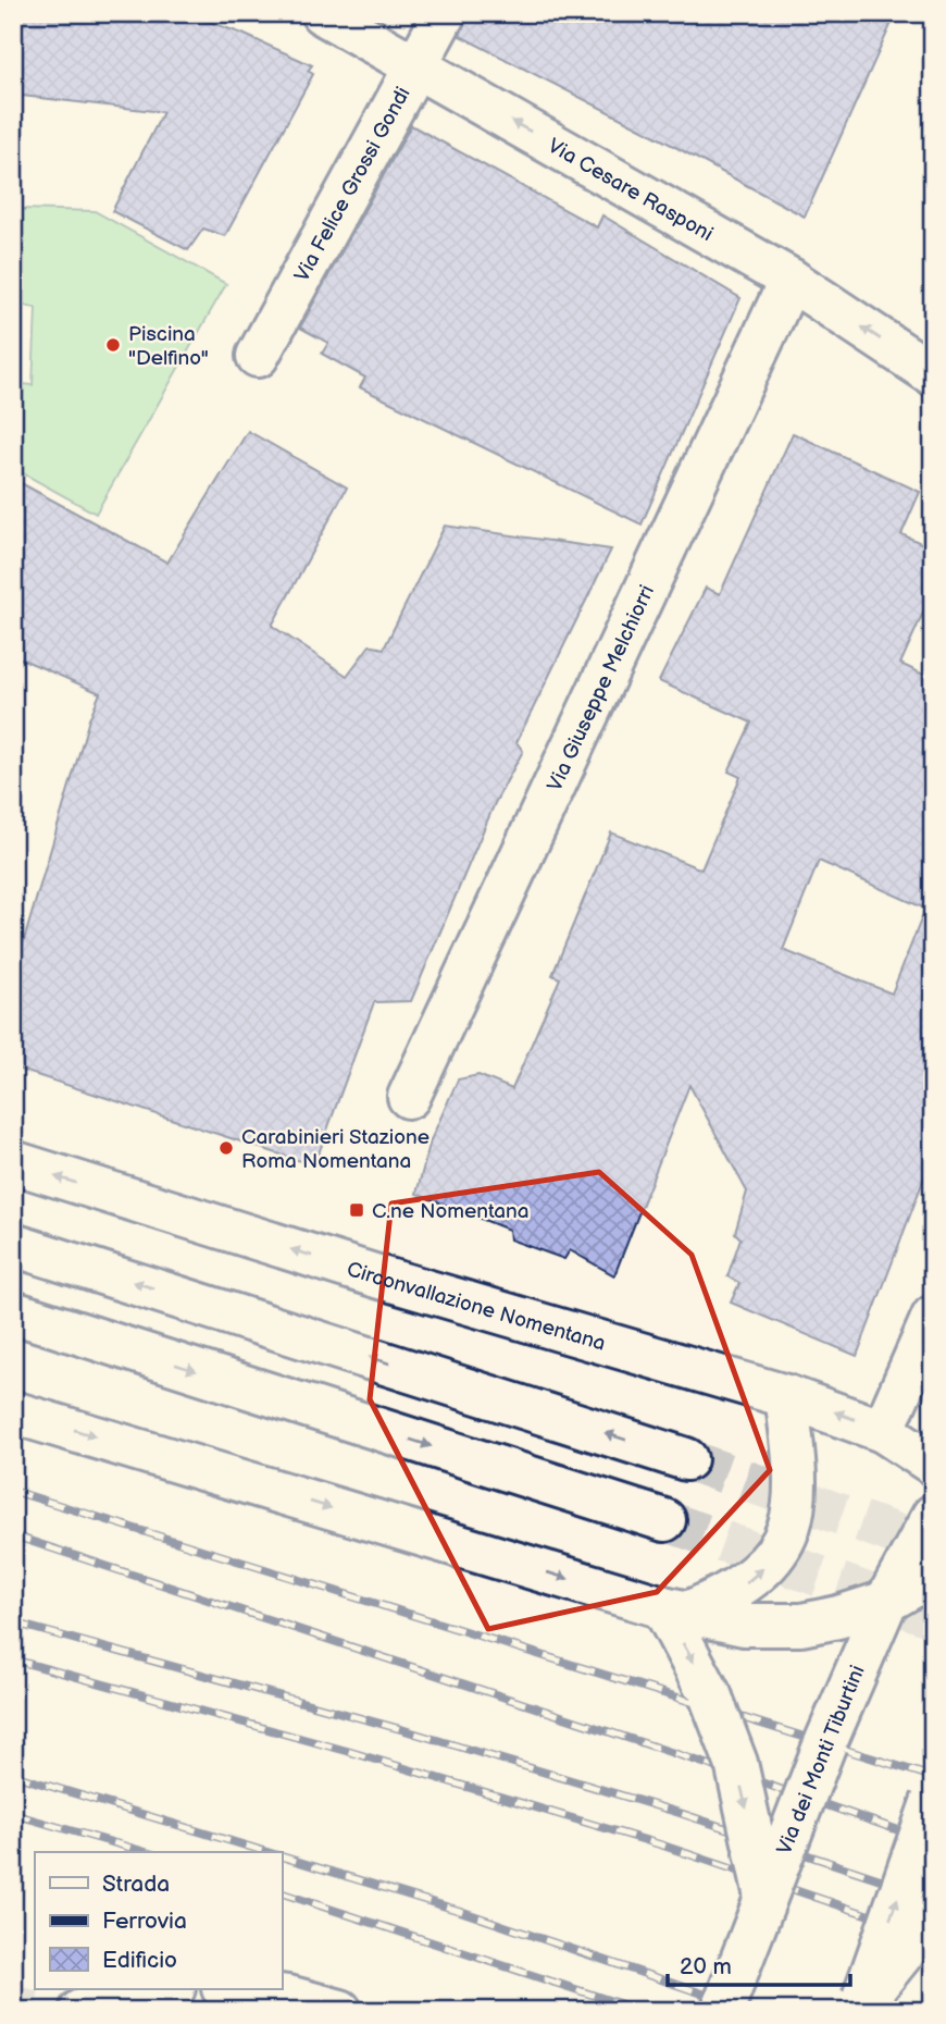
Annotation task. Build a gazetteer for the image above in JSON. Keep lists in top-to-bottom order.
{
  "streets": {
    "main road": [
      "Via Felice Grossi Gondi",
      "Via Cesare Rasponi",
      "Via Giuseppe Melchiorri",
      "Circonvallazione Nomentana",
      "Via dei Monti Tiburtini"
    ]
  },
  "crossings": [
    ["Via Felice Grossi Gondi", "Via Cesare Rasponi"],
    ["Via Cesare Rasponi", "Via Giuseppe Melchiorri"]
  ],
  "one_way": ["Via Cesare Rasponi"],
  "places": {
    "other": ["Piscina \"Delfino\"", "Carabinieri Stazione Roma Nomentana"],
    "transit": ["C.ne Nomentana"]
  },
  "legend": ["Strada", "Ferrovia", "Edificio"],
  "scale_bar": "20 m"
}
